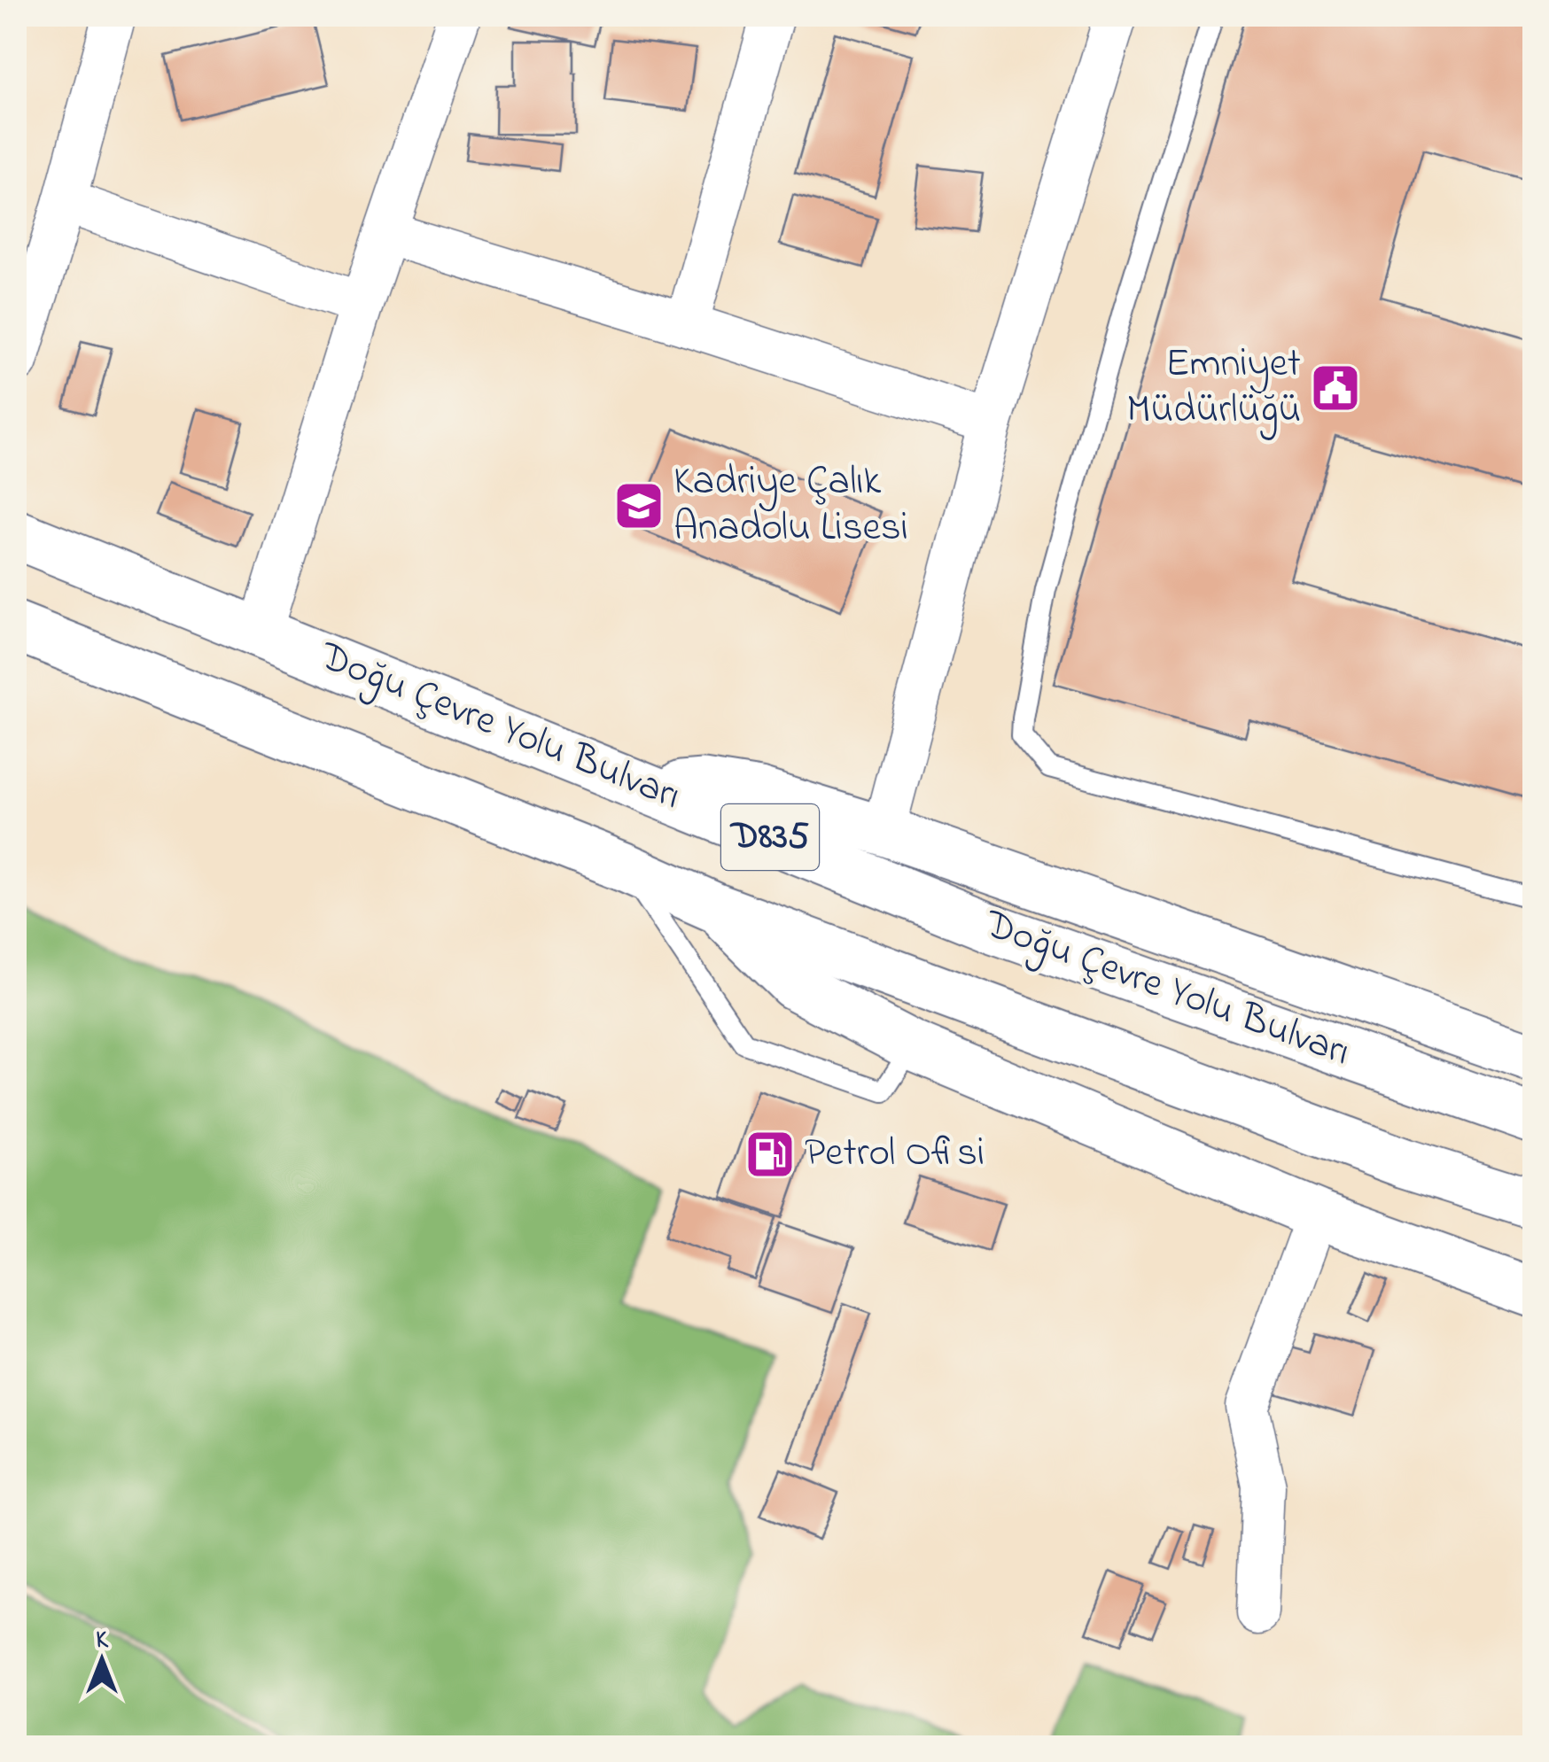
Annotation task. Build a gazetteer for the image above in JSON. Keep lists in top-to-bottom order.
{
  "streets": {
    "highway": ["Doğu Çevre Yolu Bulvarı", "D835"]
  },
  "places": {
    "public building": ["Emniyet Müdürlüğü"],
    "school or university": ["Kadriye Çalık Anadolu Lisesi"],
    "fuel station": ["Petrol Ofisi"]
  },
  "north": "top"
}
